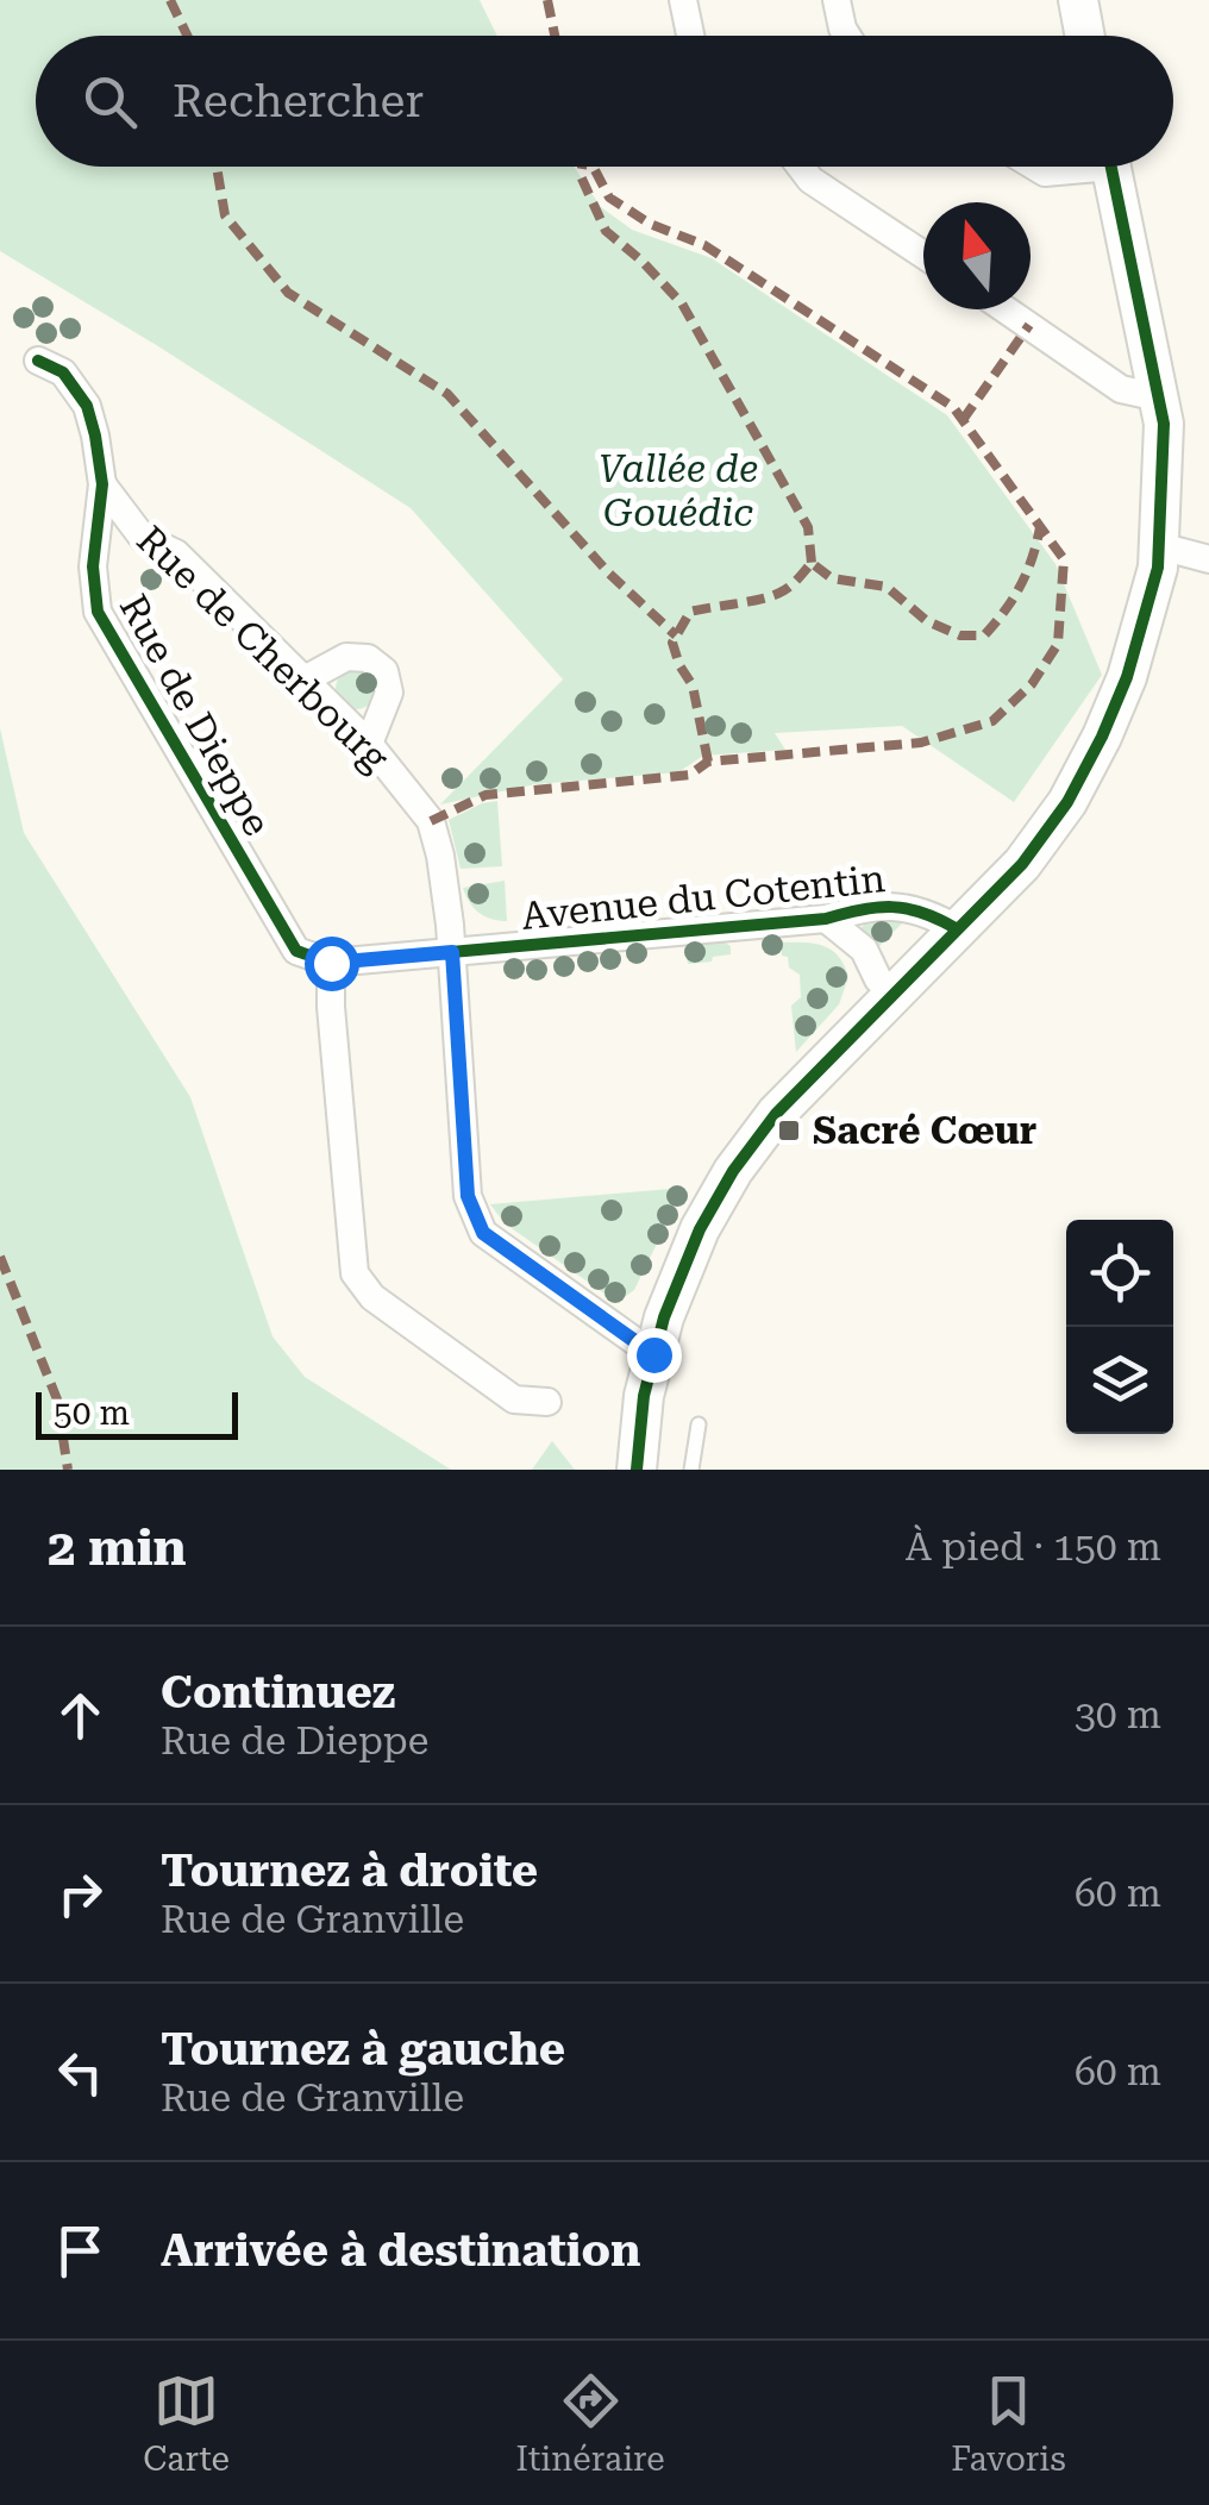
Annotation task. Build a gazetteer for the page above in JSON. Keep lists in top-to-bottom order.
{
  "streets": {
    "street": ["Rue de Cherbourg", "Rue de Dieppe", "Avenue du Cotentin"]
  },
  "crossings": [
    ["Rue de Cherbourg", "Rue de Dieppe"],
    ["Rue de Cherbourg", "Avenue du Cotentin"]
  ],
  "parks": ["Vallée de Gouédic"],
  "places": {
    "transit": ["Sacré Cœur"]
  },
  "scale_bar": "50 m",
  "north": "top",
  "page": {
    "search": "Rechercher",
    "scale": "50 m",
    "heading": ["2 min", "À pied · 150 m"],
    "list": [
      ["Continuez", "Rue de Dieppe", "30 m"],
      ["Tournez à droite", "Rue de Granville", "60 m"],
      ["Tournez à gauche", "Rue de Granville", "60 m"],
      "Arrivée à destination"
    ],
    "nav": ["Carte", "Itinéraire", "Favoris"]
  }
}
